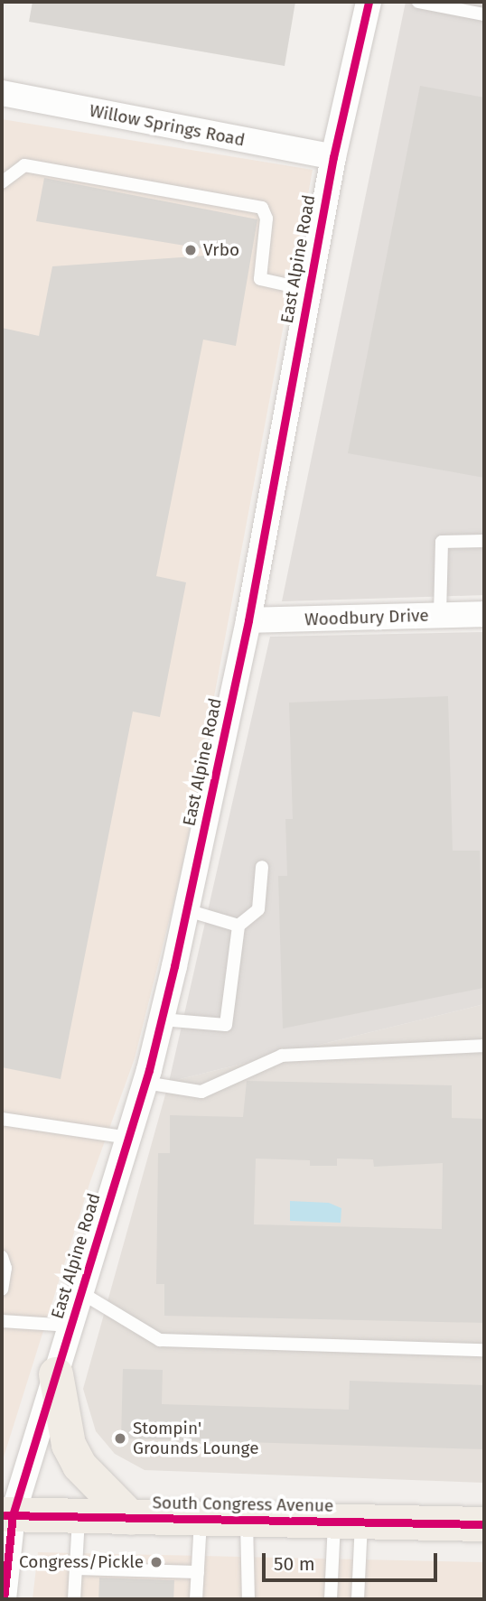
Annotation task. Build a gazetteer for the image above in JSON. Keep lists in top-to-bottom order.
{
  "streets": {
    "main road": ["South Congress Avenue"],
    "street": ["Willow Springs Road", "East Alpine Road", "Woodbury Drive"]
  },
  "crossings": [
    ["Willow Springs Road", "East Alpine Road"],
    ["East Alpine Road", "Woodbury Drive"],
    ["East Alpine Road", "South Congress Avenue"]
  ],
  "places": ["Vrbo", "Stompin' Grounds Lounge", "Congress/Pickle"],
  "scale_bar": "50 m"
}
